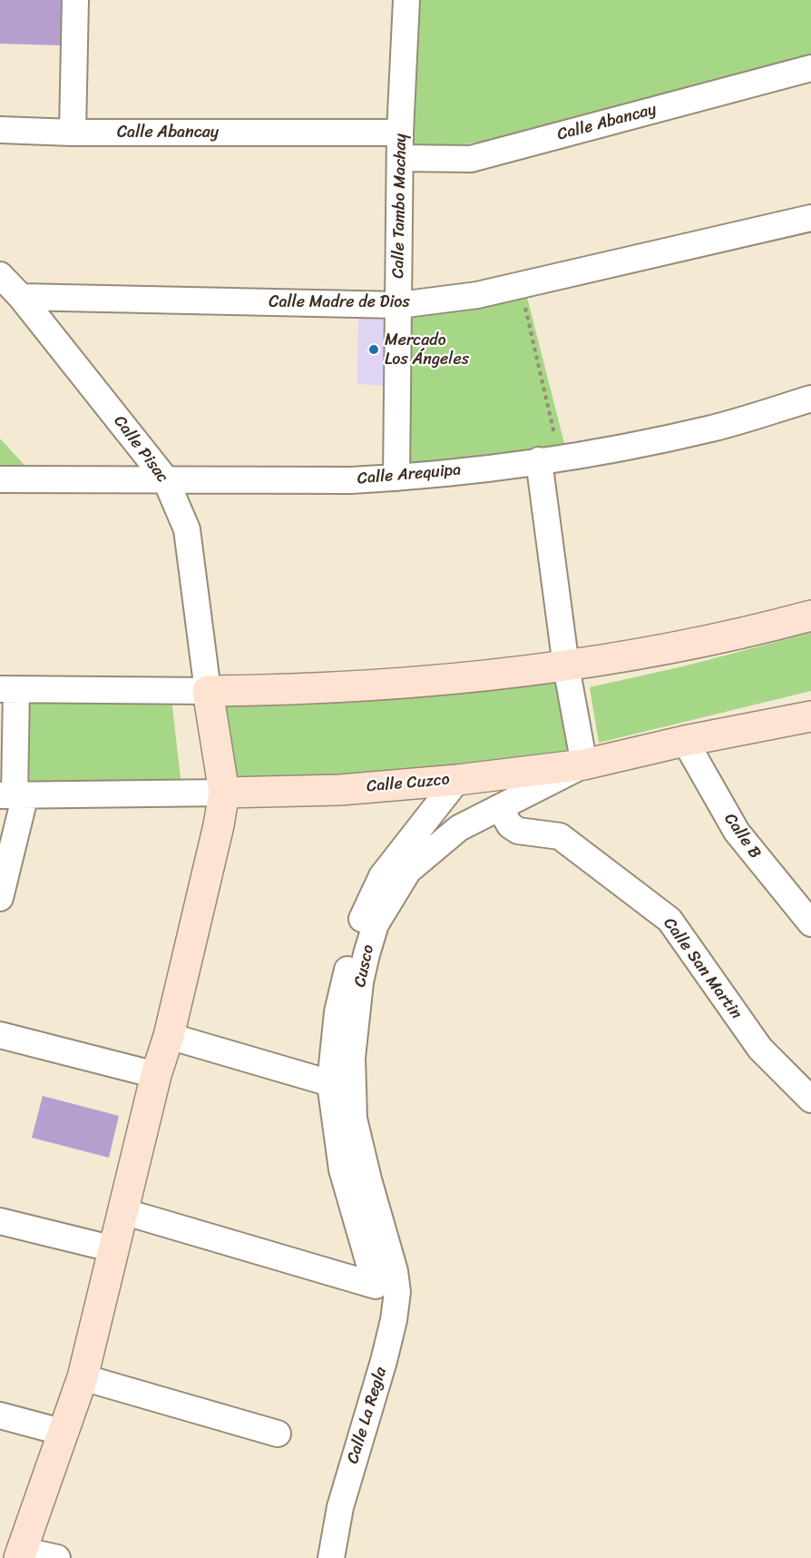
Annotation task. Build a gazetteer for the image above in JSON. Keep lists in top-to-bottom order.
{
  "streets": {
    "street": [
      "Calle Abancay",
      "Calle Tambo Machay",
      "Calle Madre de Dios",
      "Calle Pisac",
      "Calle Arequipa",
      "Calle Cuzco",
      "Calle B",
      "Cusco",
      "Calle San Martin",
      "Calle La Regla"
    ]
  },
  "crossings": [
    ["Calle Abancay", "Calle Tambo Machay"],
    ["Calle Tambo Machay", "Calle Madre de Dios"],
    ["Calle Tambo Machay", "Calle Arequipa"],
    ["Calle Madre de Dios", "Calle Pisac"],
    ["Calle Pisac", "Calle Arequipa"],
    ["Calle Cuzco", "Calle B"],
    ["Calle Cuzco", "Cusco"],
    ["Cusco", "Calle San Martin"],
    ["Cusco", "Calle La Regla"]
  ],
  "places": ["Mercado Los Ángeles"]
}
